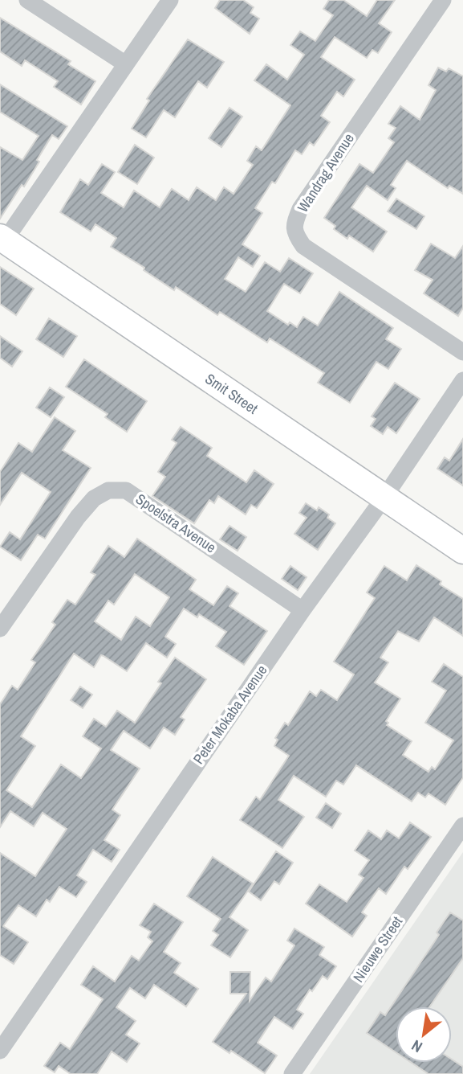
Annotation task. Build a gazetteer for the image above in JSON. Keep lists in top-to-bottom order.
{
  "streets": {
    "street": [
      "Wandrag Avenue",
      "Smit Street",
      "Spoelstra Avenue",
      "Peter Mokaba Avenue",
      "Nieuwe Street"
    ]
  },
  "crossings": [
    ["Smit Street", "Peter Mokaba Avenue"],
    ["Spoelstra Avenue", "Peter Mokaba Avenue"]
  ],
  "north": "bottom left"
}
